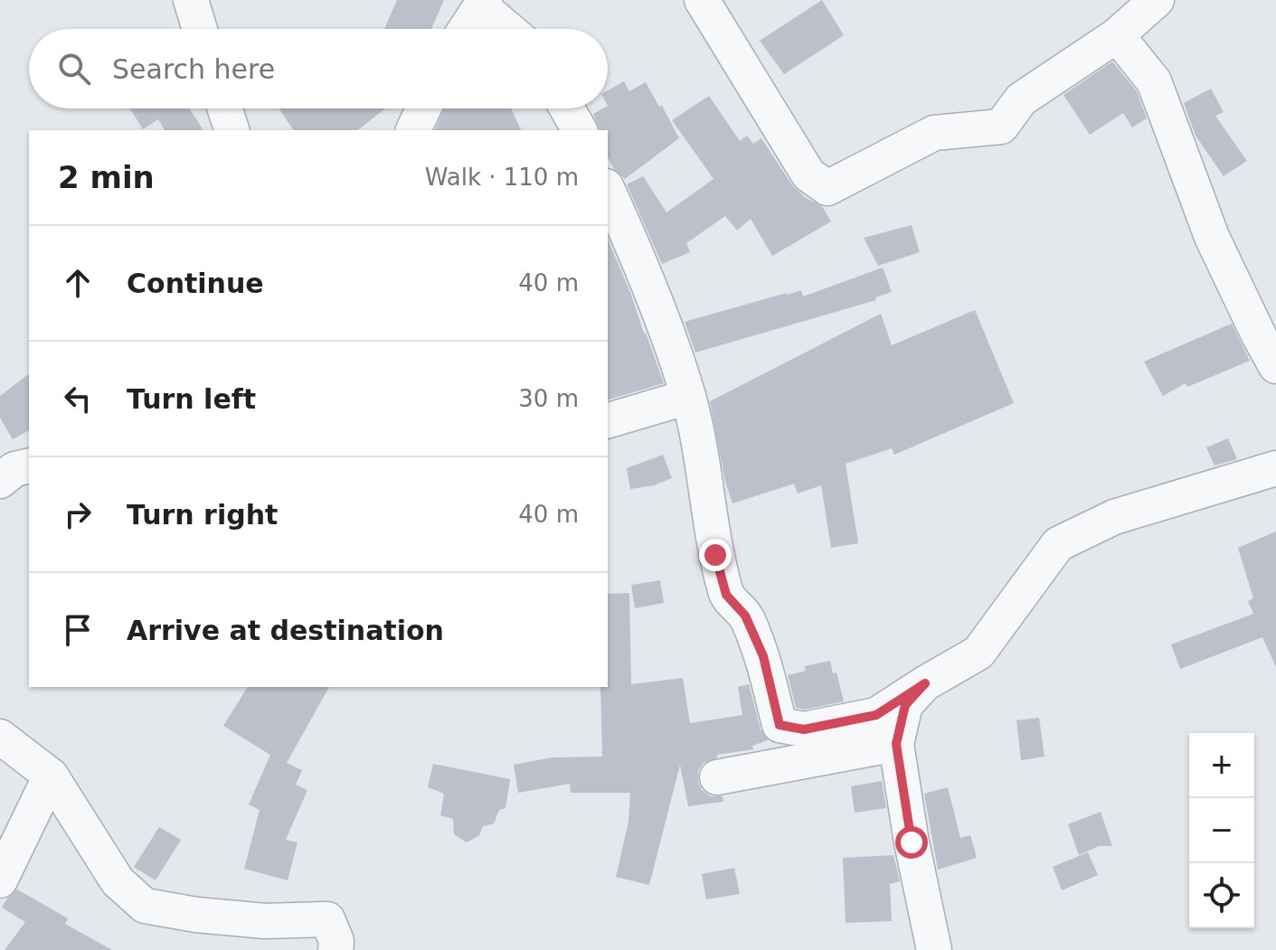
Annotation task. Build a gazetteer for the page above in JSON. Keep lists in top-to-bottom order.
{
  "page": {
    "search": "Search here",
    "heading": ["2 min", "Walk · 110 m"],
    "list": [
      ["Continue", "40 m"],
      ["Turn left", "30 m"],
      ["Turn right", "40 m"],
      "Arrive at destination"
    ],
    "map_buttons": ["+", "−"]
  }
}
